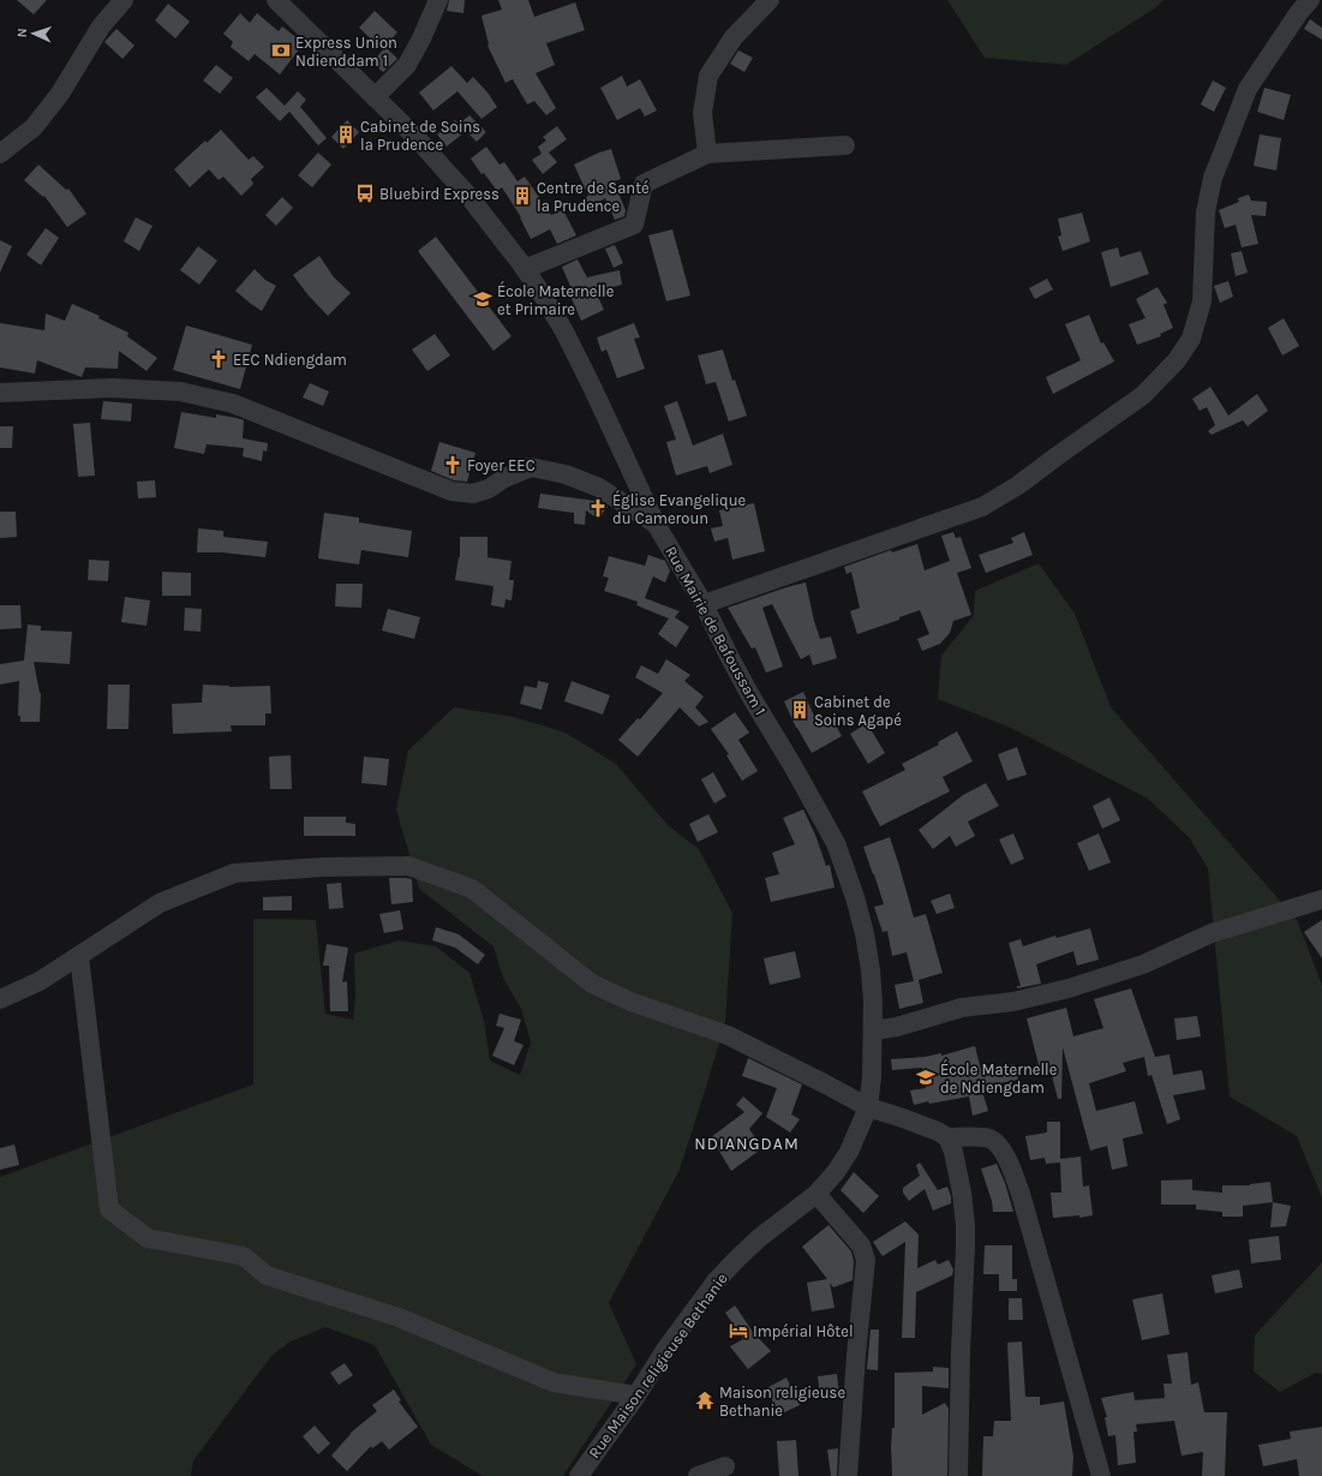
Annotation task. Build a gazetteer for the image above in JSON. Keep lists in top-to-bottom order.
{
  "streets": {
    "street": ["Rue Mairie de Bafoussam 1", "Rue Maison religieuse Bethanie"]
  },
  "crossings": [
    ["Rue Mairie de Bafoussam 1", "Rue Maison religieuse Bethanie"]
  ],
  "districts": ["NDIANGDAM"],
  "places": {
    "bank": ["Express Union Ndienddam 1"],
    "building": ["Cabinet de Soins la Prudence", "Centre de Santé la Prudence", "Cabinet de Soins Agapé"],
    "bus stop": ["Bluebird Express"],
    "school or university": ["École Maternelle et Primaire", "École Maternelle de Ndiengdam"],
    "church": ["EEC Ndiengdam", "Foyer EEC", "Église Evangelique du Cameroun"],
    "hotel": ["Impérial Hôtel"],
    "temple": ["Maison religieuse Bethanie"]
  },
  "north": "left"
}
